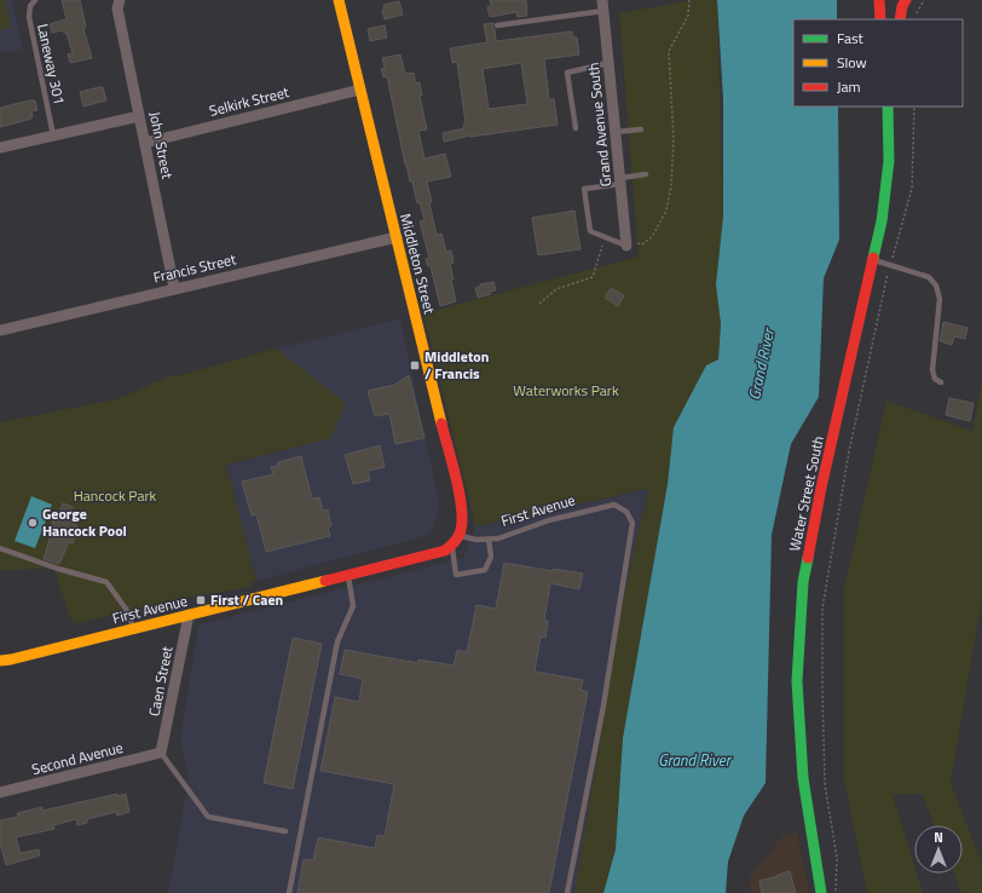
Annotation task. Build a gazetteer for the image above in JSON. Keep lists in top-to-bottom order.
{
  "streets": {
    "street": [
      "Selkirk Street",
      "Grand Avenue South",
      "John Street",
      "Middleton Street",
      "Francis Street",
      "Water Street South",
      "First Avenue",
      "Caen Street",
      "Second Avenue"
    ],
    "lane": ["Laneway 301"]
  },
  "crossings": [
    ["Selkirk Street", "John Street"],
    ["Selkirk Street", "Middleton Street"],
    ["John Street", "Francis Street"],
    ["Middleton Street", "Francis Street"],
    ["Middleton Street", "First Avenue"],
    ["First Avenue", "Caen Street"],
    ["Caen Street", "Second Avenue"]
  ],
  "water": ["Grand River"],
  "parks": ["Waterworks Park", "Hancock Park"],
  "places": {
    "transit": ["Middleton / Francis", "First / Caen"],
    "other": ["George Hancock Pool"]
  },
  "legend": ["Fast", "Slow", "Jam"],
  "north": "top"
}
